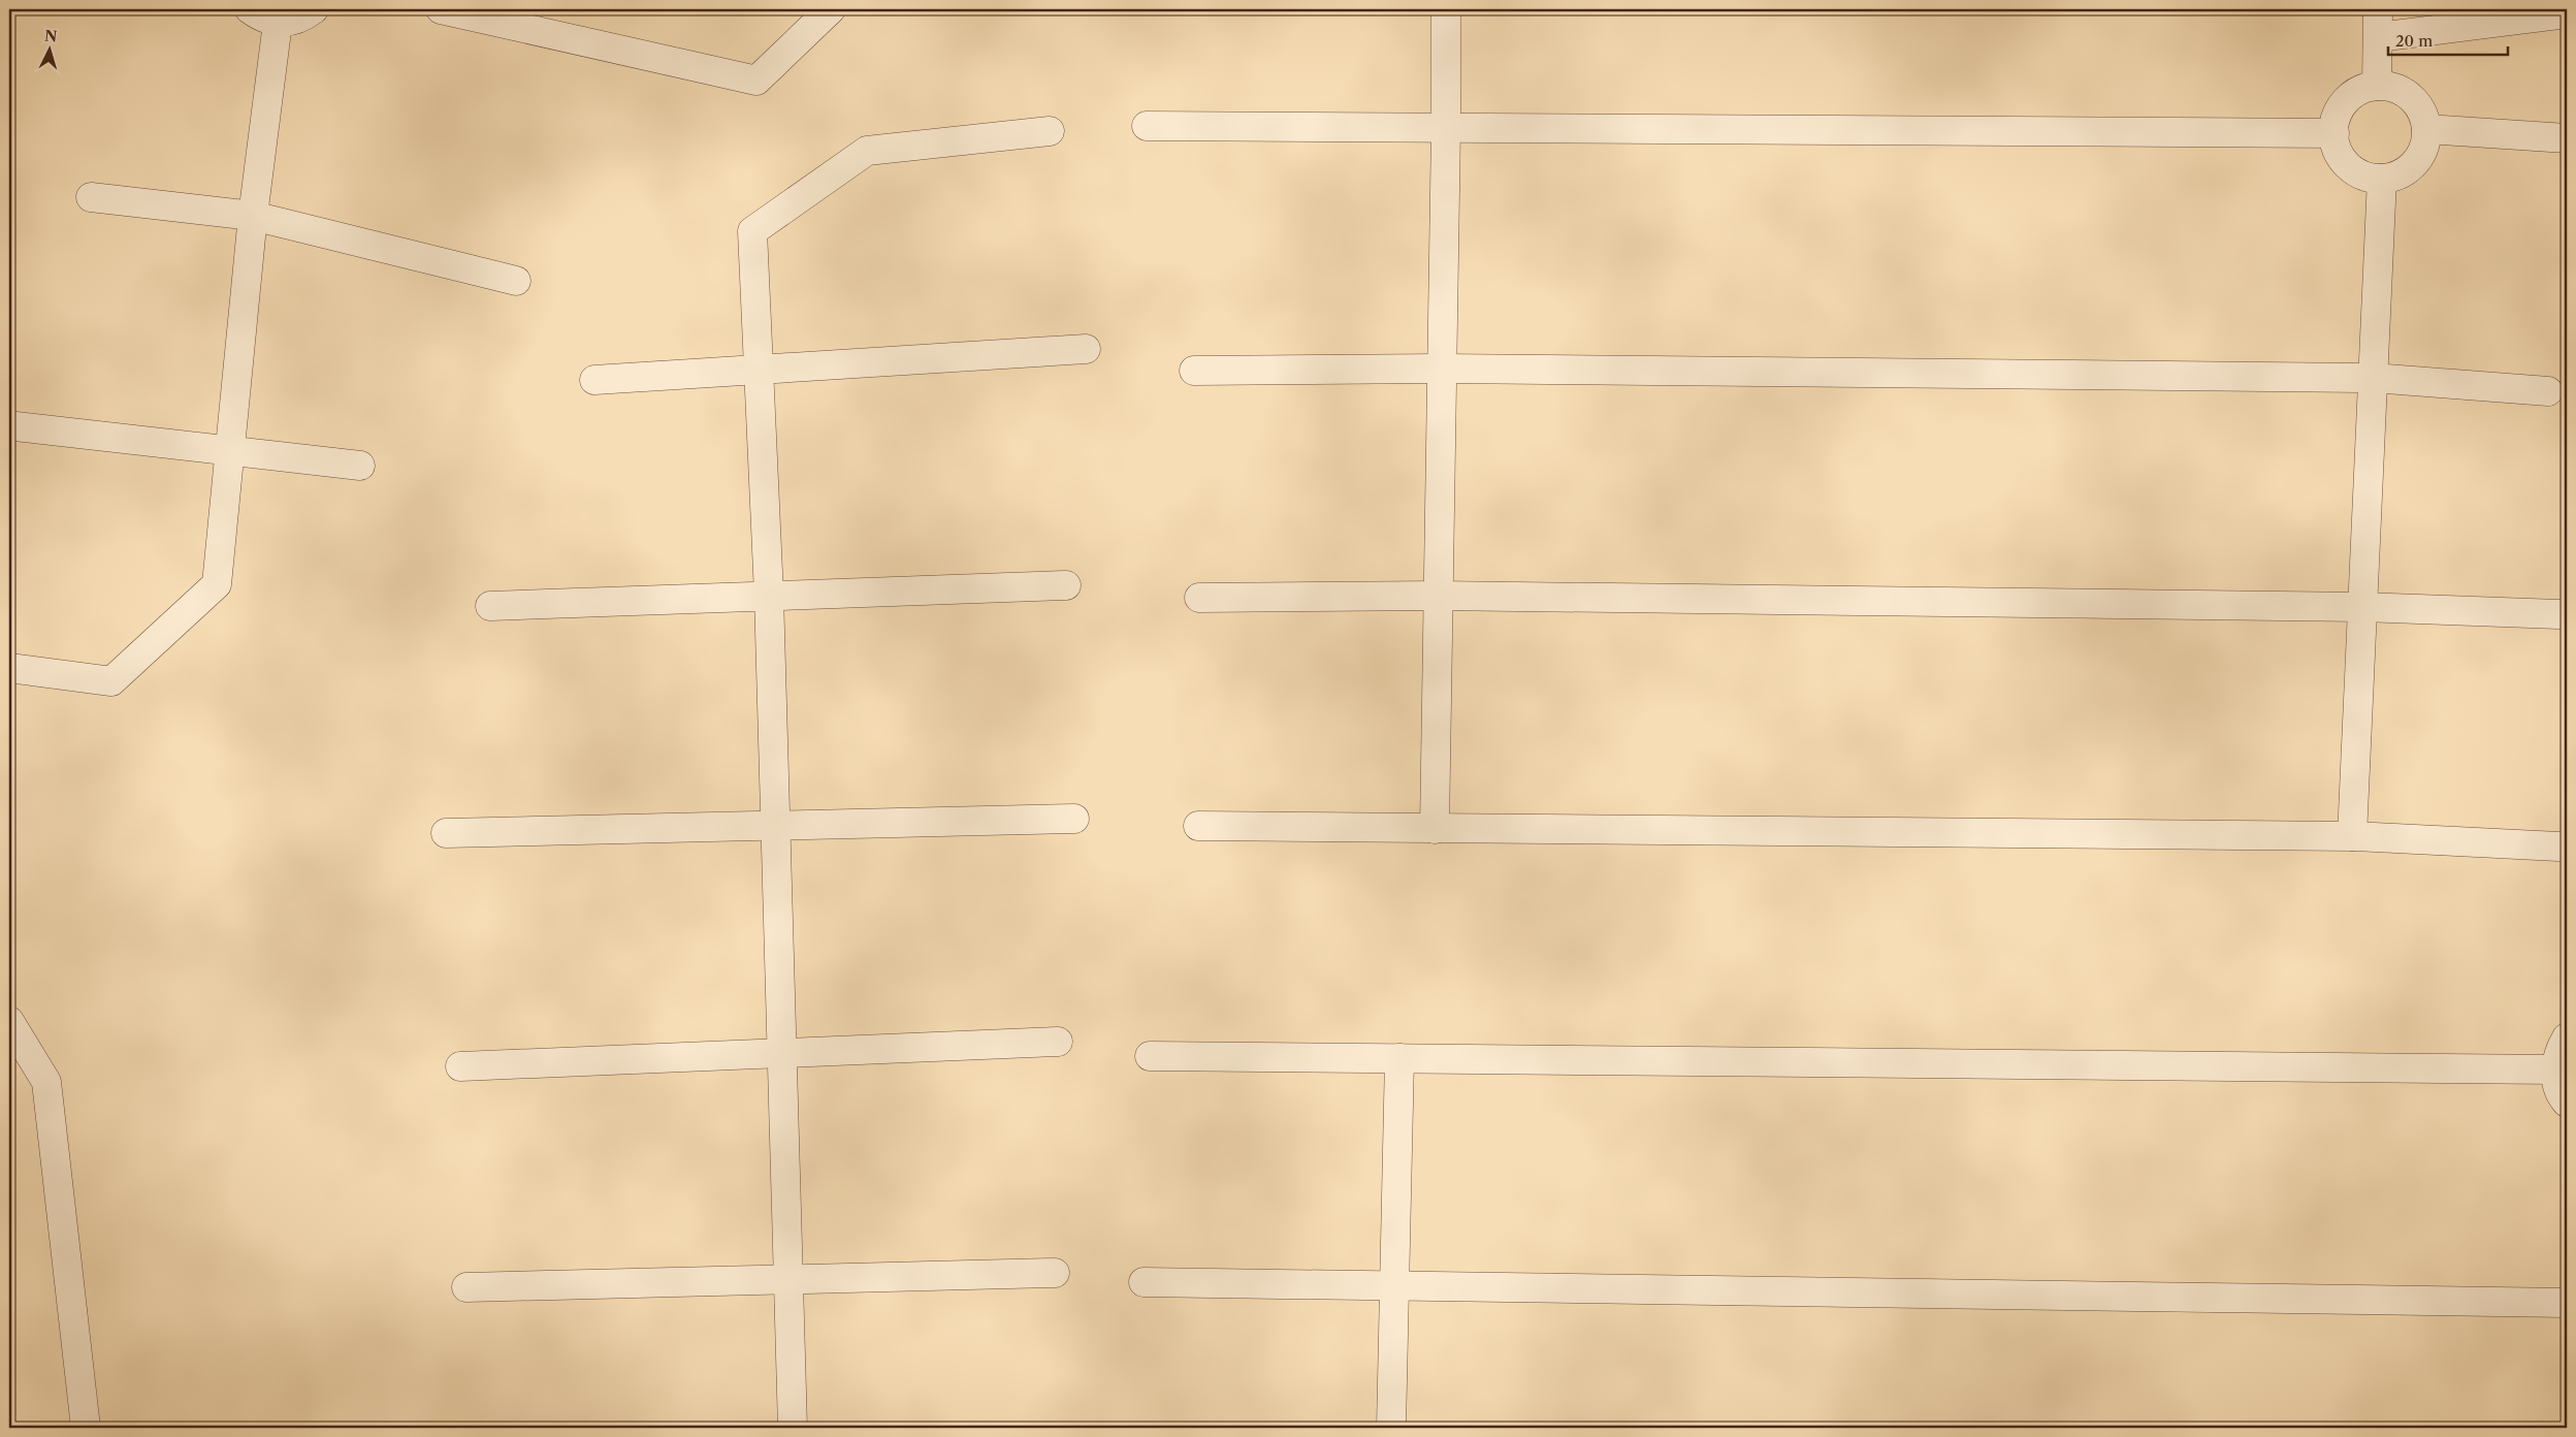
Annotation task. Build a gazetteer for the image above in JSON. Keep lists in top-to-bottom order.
{
  "scale_bar": "20 m",
  "north": "top"
}
